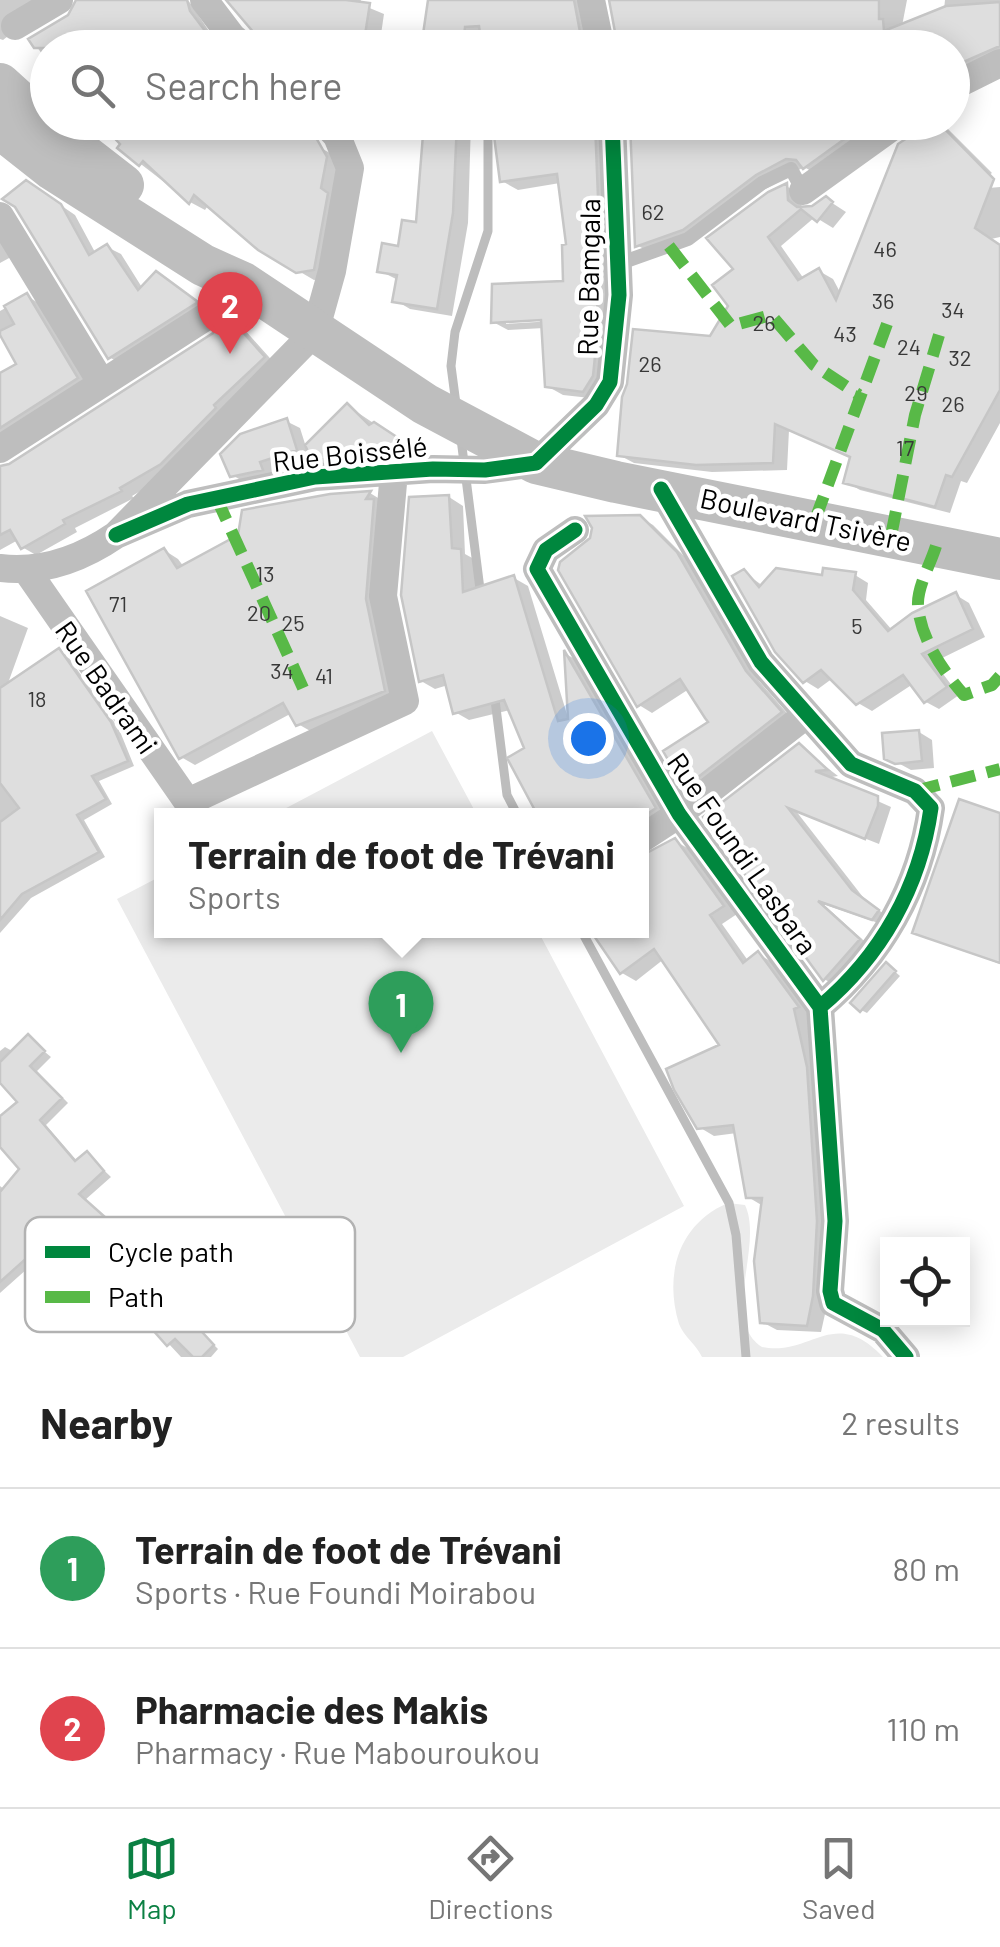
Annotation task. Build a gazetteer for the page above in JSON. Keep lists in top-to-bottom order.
{
  "streets": {
    "main road": ["Boulevard Tsivère"],
    "street": [
      "Rue Bamgala",
      "Rue Boissélé",
      "Rue Badrami",
      "Rue Foundi Lasbara"
    ]
  },
  "crossings": [
    ["Rue Bamgala", "Boulevard Tsivère"],
    ["Rue Boissélé", "Boulevard Tsivère"],
    ["Rue Boissélé", "Rue Badrami"]
  ],
  "house_numbers": [
    "62",
    "46",
    "36",
    "34",
    "26",
    "43",
    "24",
    "32",
    "26",
    "29",
    "26",
    "17",
    "13",
    "71",
    "20",
    "25",
    "5",
    "34",
    "41",
    "18"
  ],
  "legend": ["Cycle path", "Path"],
  "page": {
    "search": "Search here",
    "pins": ["2", "1"],
    "popup": ["Terrain de foot de Trévani", "Sports"],
    "heading": ["Nearby", "2 results"],
    "list": [
      {
        "mark": "1",
        "name": "Terrain de foot de Trévani",
        "note": "Sports · Rue Foundi Moirabou",
        "value": "80 m"
      },
      {
        "mark": "2",
        "name": "Pharmacie des Makis",
        "note": "Pharmacy · Rue Mabouroukou",
        "value": "110 m"
      }
    ],
    "nav": ["Map", "Directions", "Saved"]
  }
}
